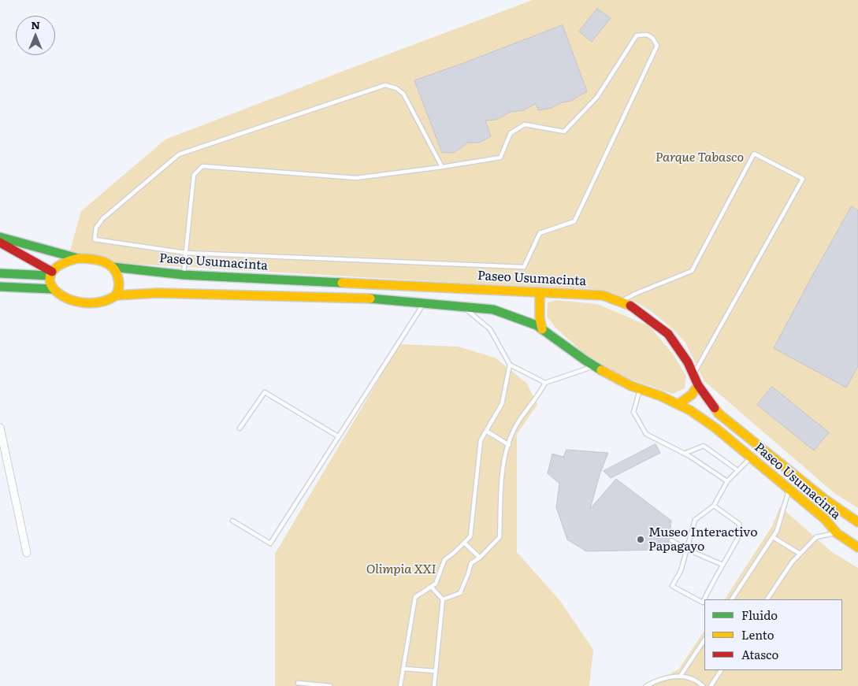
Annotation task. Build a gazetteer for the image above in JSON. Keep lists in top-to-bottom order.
{
  "streets": {
    "main road": ["Paseo Usumacinta"]
  },
  "parks": ["Parque Tabasco", "Olimpia XXI"],
  "places": ["Museo Interactivo Papagayo"],
  "legend": ["Fluido", "Lento", "Atasco"],
  "north": "top"
}
